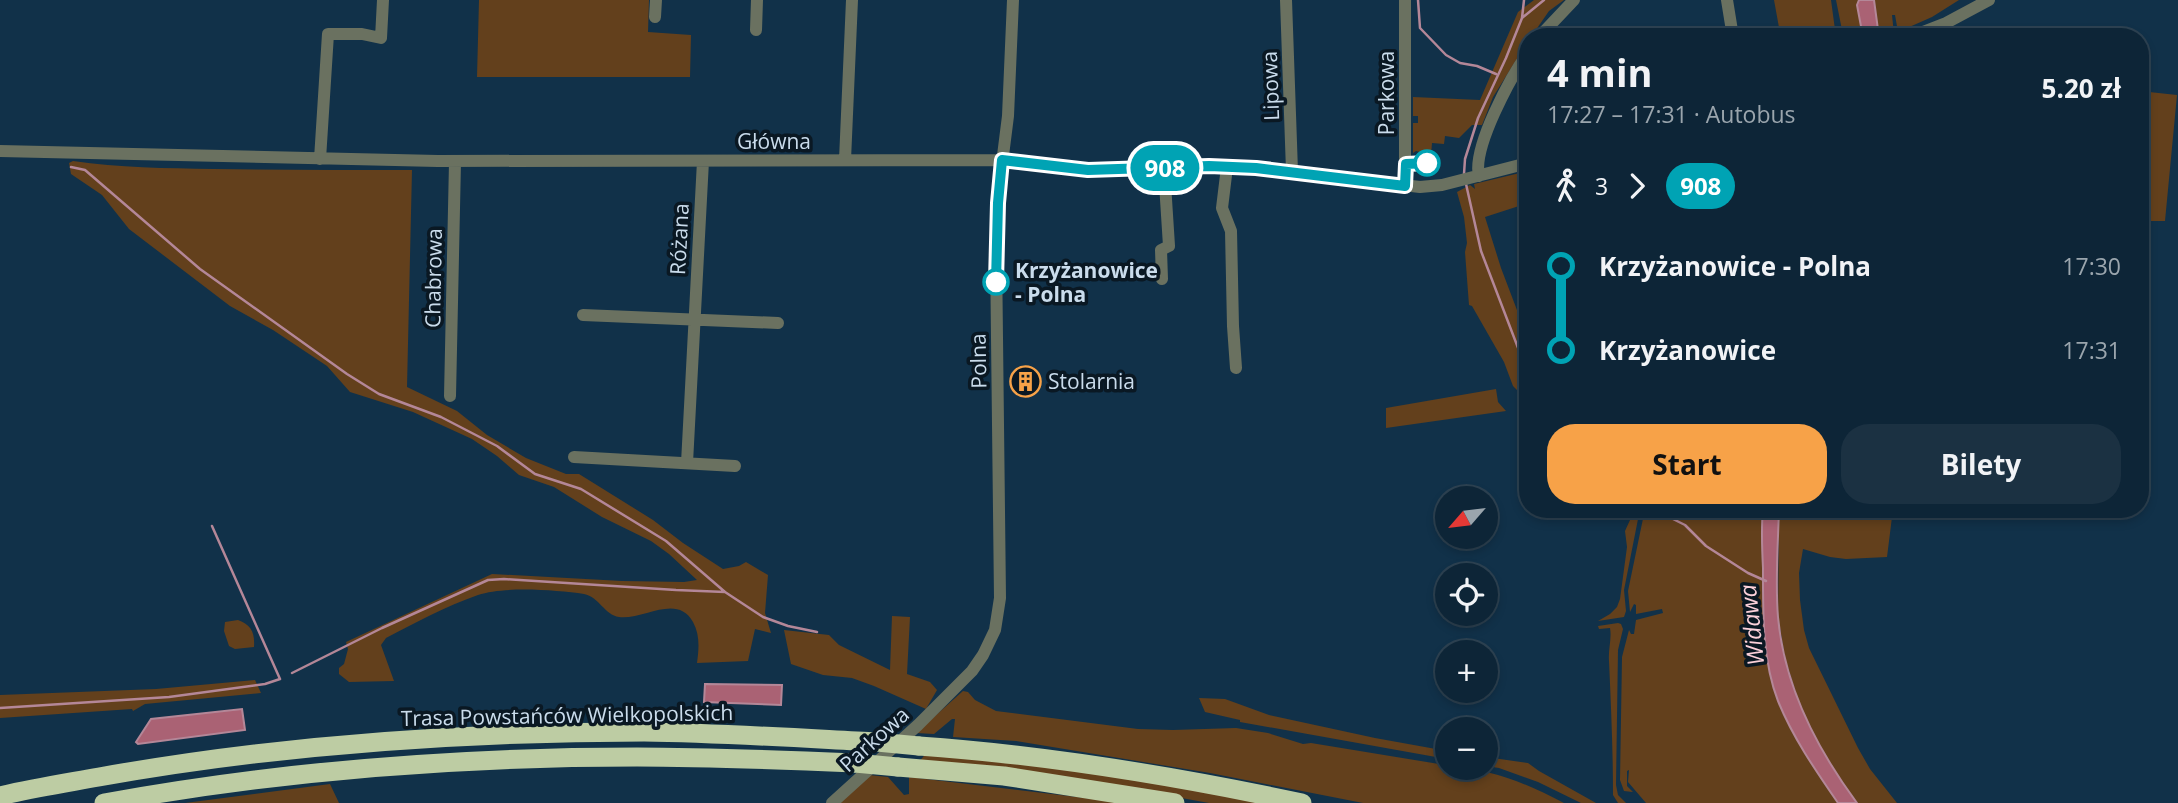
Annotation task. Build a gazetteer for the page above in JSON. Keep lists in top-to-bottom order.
{
  "streets": {
    "highway": ["Trasa Powstańców Wielkopolskich"],
    "street": [
      "Lipowa",
      "Parkowa",
      "Główna",
      "Różana",
      "Chabrowa",
      "Polna"
    ]
  },
  "crossings": [
    ["Lipowa", "Główna"],
    ["Parkowa", "Główna"],
    ["Parkowa", "Polna"],
    ["Główna", "Różana"],
    ["Główna", "Chabrowa"],
    ["Główna", "Polna"]
  ],
  "water": ["Widawa"],
  "places": {
    "other": ["Krzyżanowice - Polna"],
    "building": ["Stolarnia"]
  },
  "lines": ["bus line 908"],
  "north": "bottom left",
  "page": {
    "on_map": "908",
    "heading": ["4 min", "17:27 – 17:31 · Autobus", "5.20 zł"],
    "legs": ["3", "908"],
    "list": [
      {
        "name": "Krzyżanowice - Polna",
        "value": "17:30"
      },
      {
        "name": "Krzyżanowice",
        "value": "17:31"
      }
    ],
    "buttons": ["Start", "Bilety"],
    "map_buttons": ["+", "−"]
  }
}
